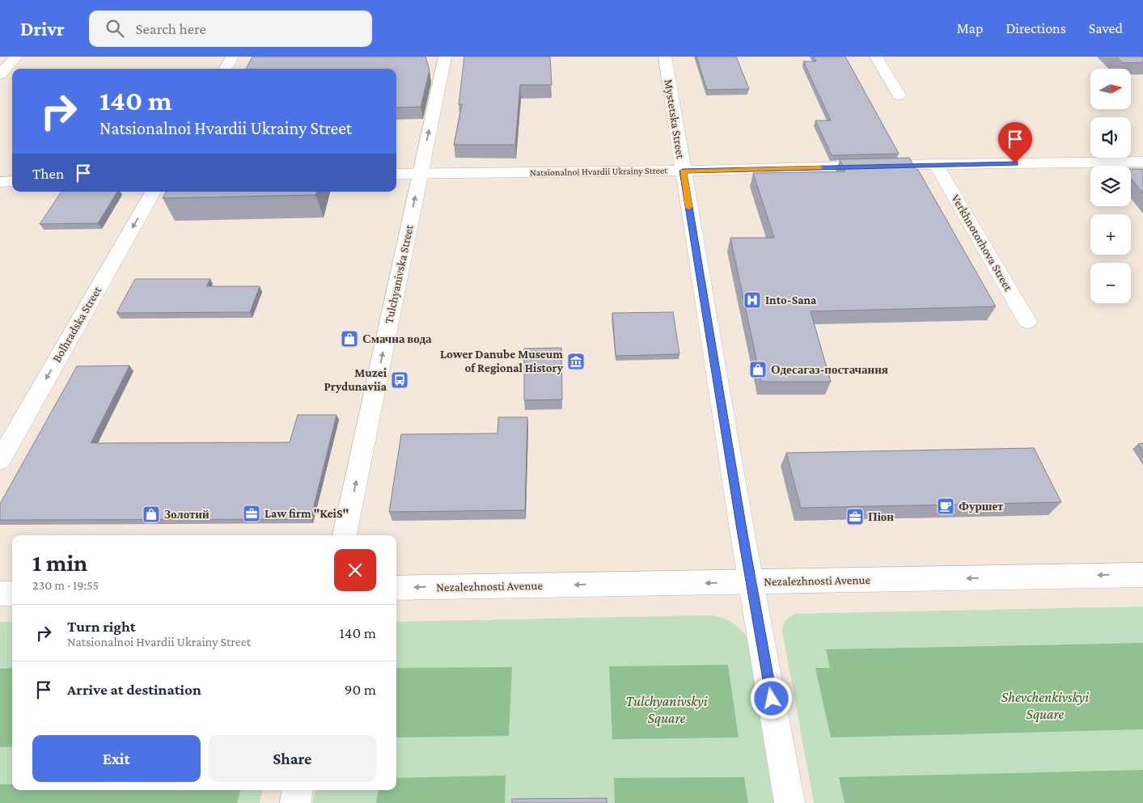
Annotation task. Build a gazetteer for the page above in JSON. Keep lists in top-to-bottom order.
{
  "streets": {
    "street": [
      "Mystetska Street",
      "Natsionalnoi Hvardii Ukrainy Street",
      "Verkhnotorhova Street",
      "Tulchyanivska Street",
      "Bolhradska Street",
      "Nezalezhnosti Avenue"
    ]
  },
  "crossings": [
    ["Mystetska Street", "Natsionalnoi Hvardii Ukrainy Street"],
    ["Mystetska Street", "Nezalezhnosti Avenue"],
    ["Natsionalnoi Hvardii Ukrainy Street", "Verkhnotorhova Street"],
    ["Natsionalnoi Hvardii Ukrainy Street", "Tulchyanivska Street"]
  ],
  "one_way": ["Tulchyanivska Street", "Bolhradska Street", "Nezalezhnosti Avenue"],
  "parks": ["Shevchenkivskyi Square", "Tulchyanivskyi Square"],
  "places": {
    "hospital": ["Into-Sana"],
    "shop": ["Смачна вода", "Одесагаз-постачання", "Золотий"],
    "museum": ["Lower Danube Museum of Regional History"],
    "bus stop": ["Muzei Prydunaviia"],
    "cafe": ["Фуршет"],
    "office": ["Law firm \"KeiS\"", "Піон"]
  },
  "north": "right",
  "page": {
    "header": "Drivr",
    "search": "Search here",
    "nav": ["Map", "Directions", "Saved"],
    "map_buttons": ["+", "−"],
    "turn": ["140 m", "Natsionalnoi Hvardii Ukrainy Street"],
    "then": "Then",
    "heading": ["1 min", "230 m · 19:55"],
    "list": [
      {
        "name": "Turn right",
        "note": "Natsionalnoi Hvardii Ukrainy Street",
        "value": "140 m"
      },
      {
        "name": "Arrive at destination",
        "value": "90 m"
      }
    ],
    "buttons": ["Exit", "Share"]
  }
}
